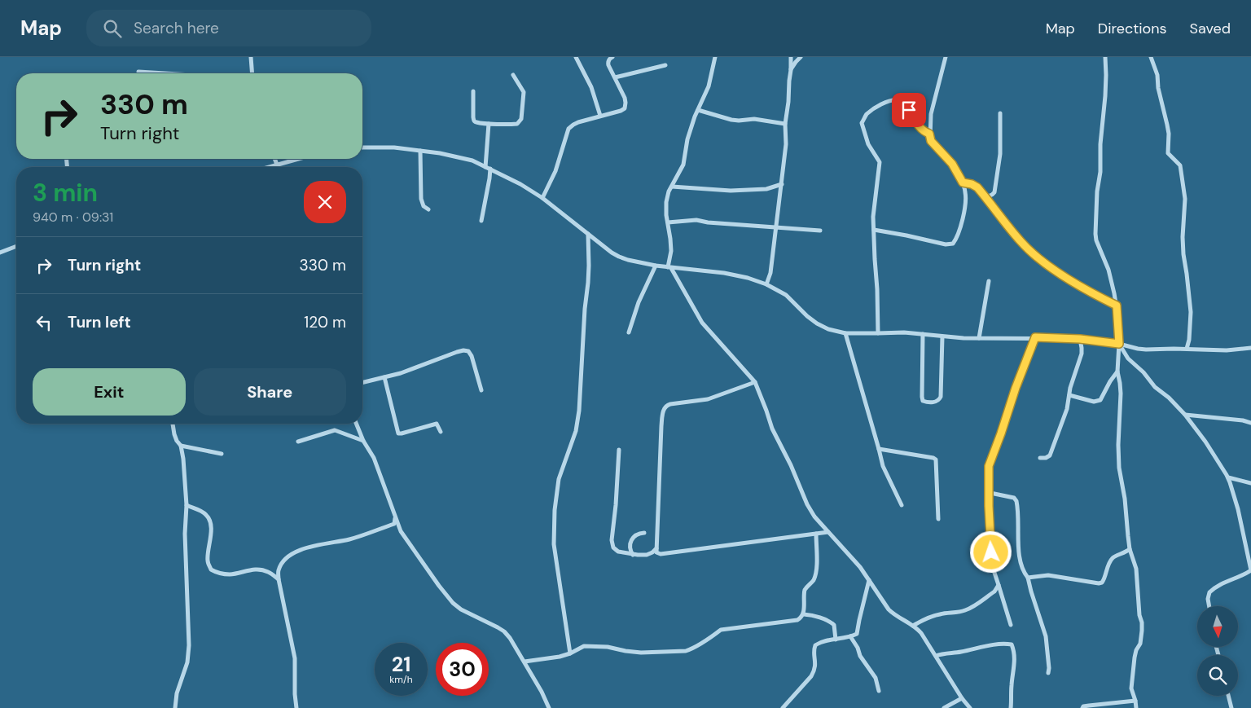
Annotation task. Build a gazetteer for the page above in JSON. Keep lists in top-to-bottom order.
{
  "north": "bottom",
  "page": {
    "header": "Map",
    "search": "Search here",
    "nav": ["Map", "Directions", "Saved"],
    "turn": ["330 m", "Turn right"],
    "heading": ["3 min", "940 m · 09:31"],
    "list": [
      {
        "name": "Turn right",
        "value": "330 m"
      },
      {
        "name": "Turn left",
        "value": "120 m"
      }
    ],
    "buttons": ["Exit", "Share"],
    "speed": "21 km/h",
    "limit": "30"
  }
}
